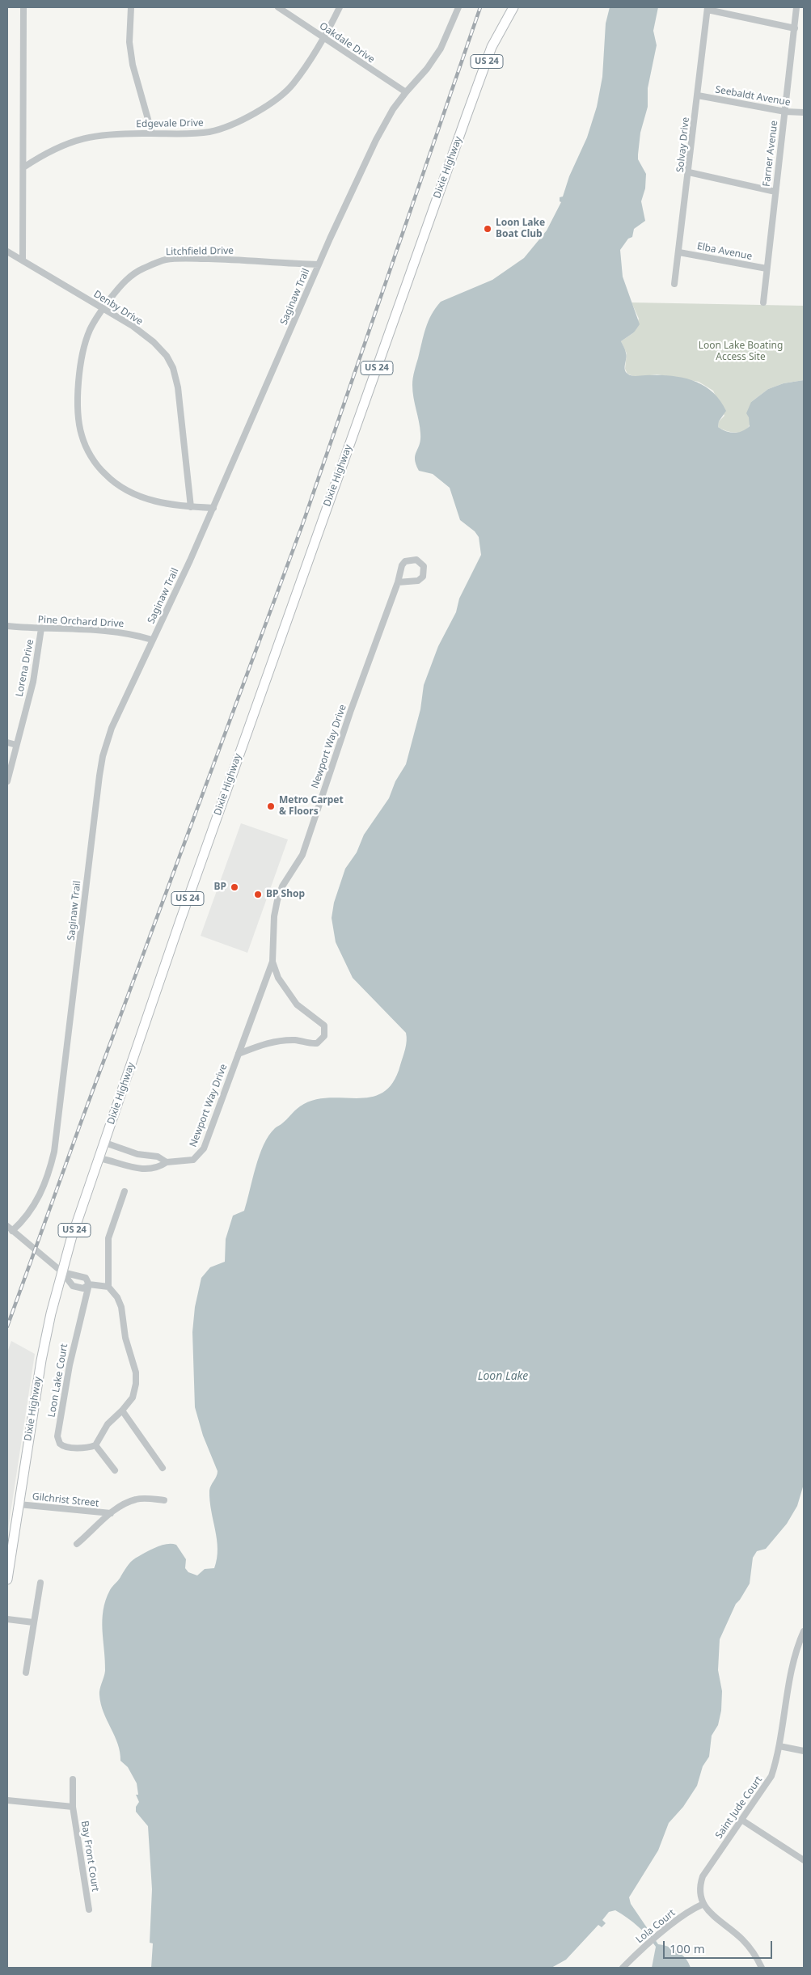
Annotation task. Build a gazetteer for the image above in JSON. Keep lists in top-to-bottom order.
{
  "streets": {
    "main road": ["US 24", "Dixie Highway"],
    "street": [
      "Oakdale Drive",
      "Seebaldt Avenue",
      "Edgevale Drive",
      "Solvay Drive",
      "Farner Avenue",
      "Litchfield Drive",
      "Elba Avenue",
      "Saginaw Trail",
      "Denby Drive",
      "Pine Orchard Drive",
      "Lorena Drive",
      "Newport Way Drive",
      "Loon Lake Court",
      "Gilchrist Street",
      "Saint Jude Court",
      "Bay Front Court",
      "Lola Court"
    ]
  },
  "crossings": [
    ["Oakdale Drive", "Edgevale Drive"],
    ["Oakdale Drive", "Saginaw Trail"],
    ["Seebaldt Avenue", "Solvay Drive"],
    ["Seebaldt Avenue", "Farner Avenue"],
    ["Solvay Drive", "Elba Avenue"],
    ["Farner Avenue", "Elba Avenue"],
    ["Dixie Highway", "Newport Way Drive"],
    ["Dixie Highway", "Gilchrist Street"],
    ["Litchfield Drive", "Saginaw Trail"],
    ["Litchfield Drive", "Denby Drive"],
    ["Saginaw Trail", "Pine Orchard Drive"],
    ["Pine Orchard Drive", "Lorena Drive"],
    ["Saint Jude Court", "Lola Court"]
  ],
  "water": ["Loon Lake"],
  "parks": ["Loon Lake Boating Access Site"],
  "places": [
    "Loon Lake Boat Club",
    "Metro Carpet & Floors",
    "BP",
    "BP Shop"
  ],
  "scale_bar": "100 m"
}
